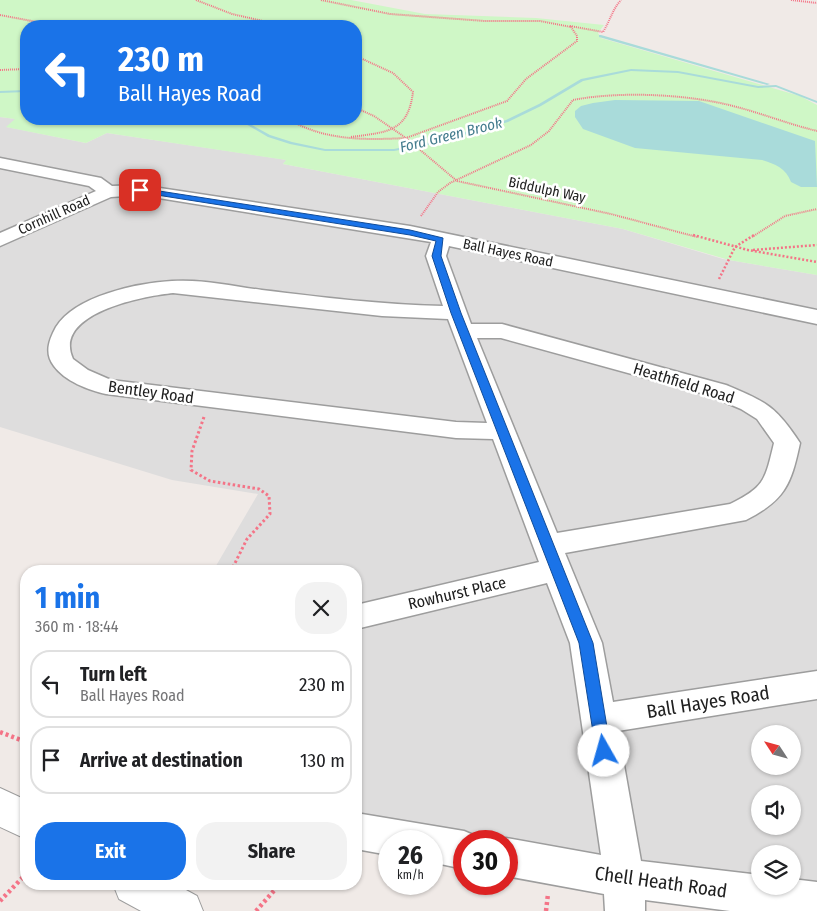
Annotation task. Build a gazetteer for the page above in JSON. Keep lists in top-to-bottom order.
{
  "streets": {
    "street": [
      "Cornhill Road",
      "Ball Hayes Road",
      "Heathfield Road",
      "Bentley Road",
      "Rowhurst Place",
      "Chell Heath Road"
    ],
    "path": ["Biddulph Way"]
  },
  "crossings": [
    ["Cornhill Road", "Ball Hayes Road"],
    ["Heathfield Road", "Bentley Road"],
    ["Heathfield Road", "Rowhurst Place"]
  ],
  "water": ["Ford Green Brook"],
  "north": "top left",
  "page": {
    "turn": ["230 m", "Ball Hayes Road"],
    "heading": ["1 min", "360 m · 18:44"],
    "list": [
      {
        "name": "Turn left",
        "note": "Ball Hayes Road",
        "value": "230 m"
      },
      {
        "name": "Arrive at destination",
        "value": "130 m"
      }
    ],
    "buttons": ["Exit", "Share"],
    "speed": "26 km/h",
    "limit": "30"
  }
}
